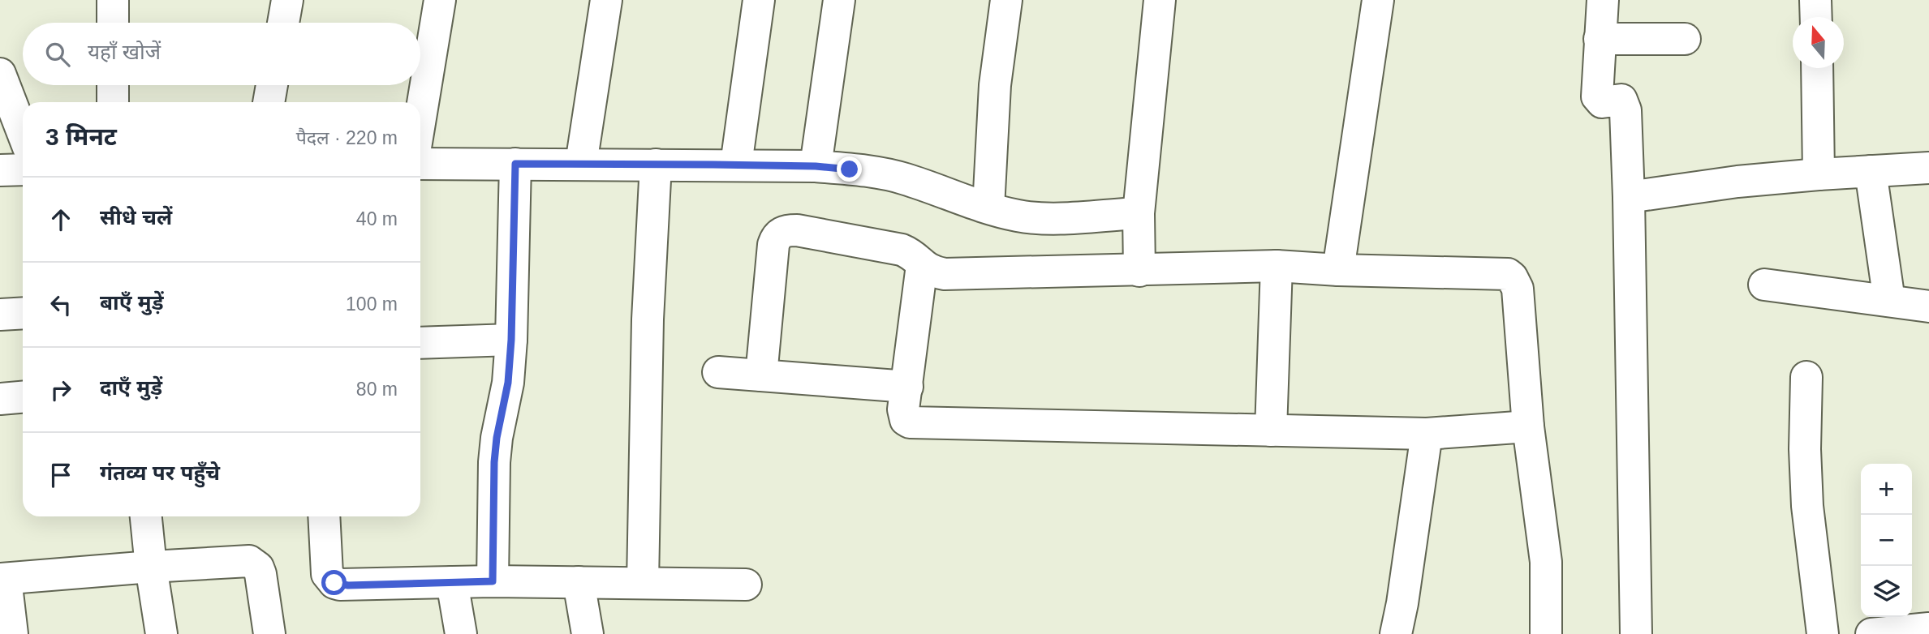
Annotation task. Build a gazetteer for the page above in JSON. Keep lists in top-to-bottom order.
{
  "north": "top",
  "page": {
    "search": "यहाँ खोजें",
    "heading": ["3 मिनट", "पैदल · 220 m"],
    "list": [
      ["सीधे चलें", "40 m"],
      ["बाएँ मुड़ें", "100 m"],
      ["दाएँ मुड़ें", "80 m"],
      "गंतव्य पर पहुँचे"
    ],
    "map_buttons": ["+", "−"]
  }
}
